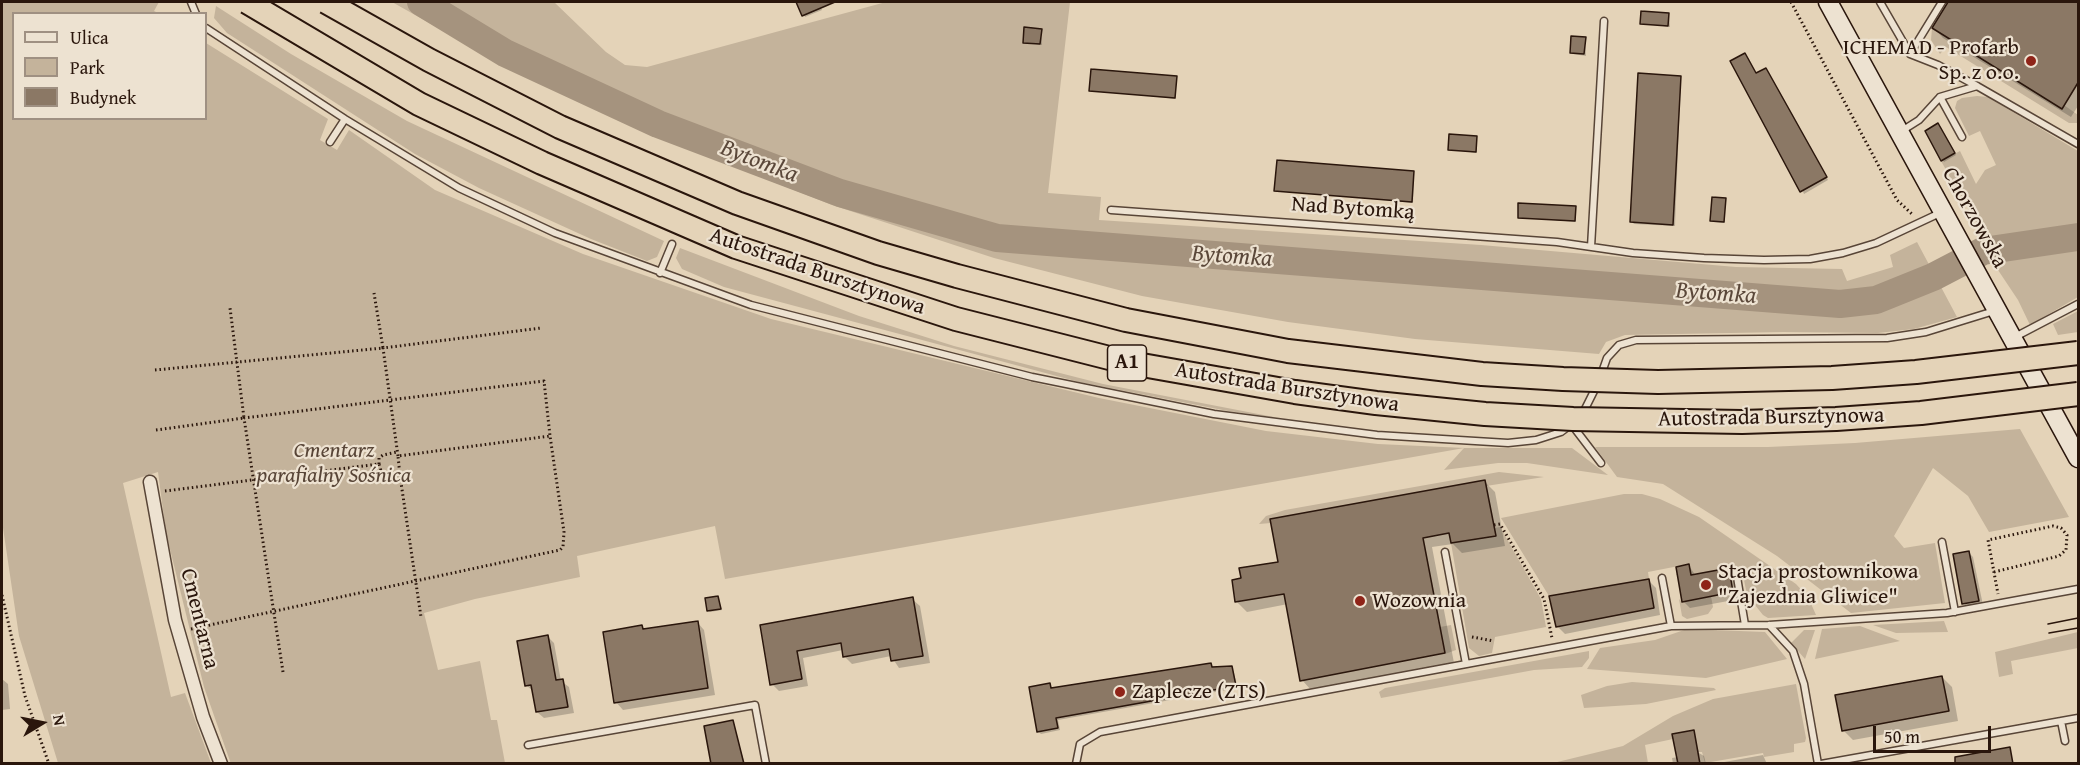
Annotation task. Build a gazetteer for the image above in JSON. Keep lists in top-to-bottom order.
{
  "streets": {
    "highway": ["Autostrada Bursztynowa", "A1"],
    "main road": ["Chorzowska"],
    "street": ["Cmentarna"],
    "lane": ["Nad Bytomką"]
  },
  "crossings": [
    ["Nad Bytomką", "Chorzowska"]
  ],
  "water": ["Bytomka"],
  "parks": ["Cmentarz parafialny Sośnica"],
  "places": [
    "ICHEMAD - Profarb Sp. z o.o.",
    "Stacja prostownikowa \"Zajezdnia Gliwice\"",
    "Wozownia",
    "Zaplecze (ZTS)"
  ],
  "legend": ["Ulica", "Park", "Budynek"],
  "scale_bar": "50 m",
  "north": "right"
}
